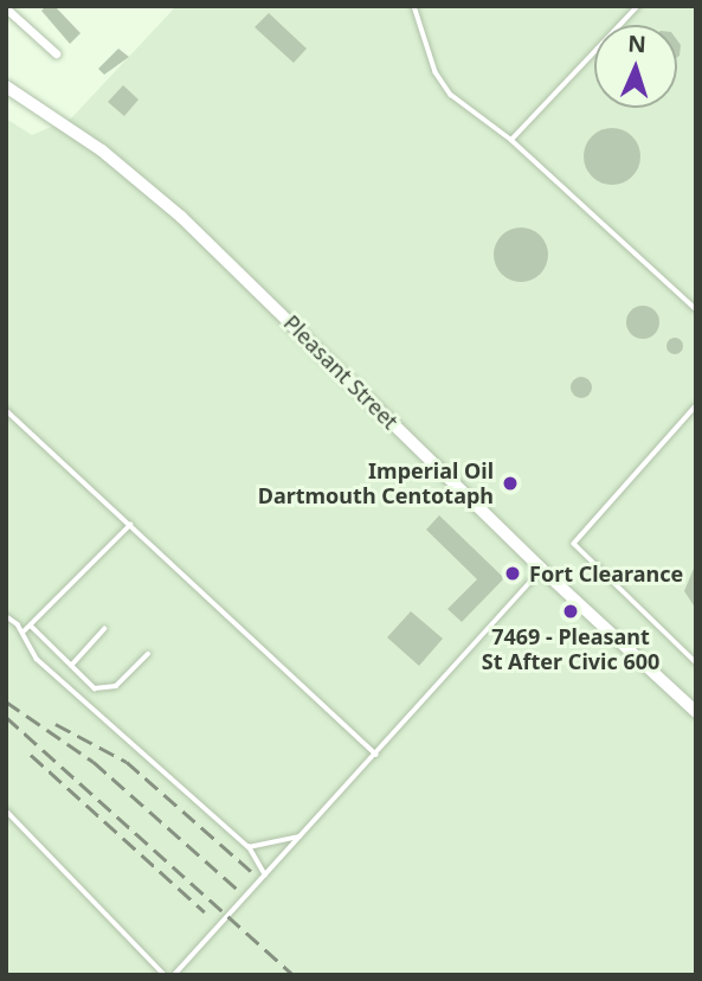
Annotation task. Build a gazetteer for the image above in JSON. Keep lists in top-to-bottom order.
{
  "streets": {
    "main road": ["Pleasant Street"]
  },
  "places": ["Imperial Oil Dartmouth Centotaph", "Fort Clearance", "7469 - Pleasant St After Civic 600"],
  "north": "top"
}
